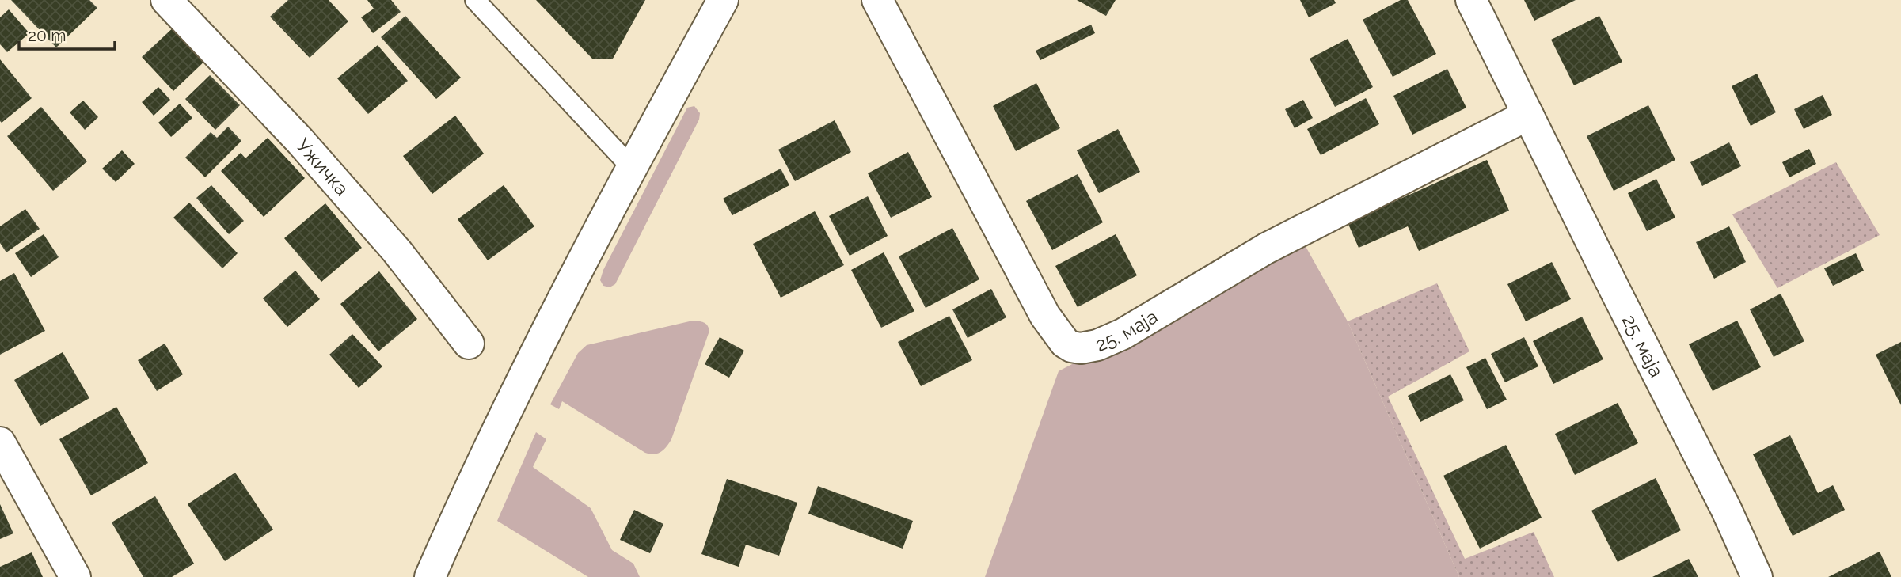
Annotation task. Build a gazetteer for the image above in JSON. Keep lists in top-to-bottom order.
{
  "streets": {
    "street": ["Ужичка", "25. маја"]
  },
  "scale_bar": "20 m"
}
